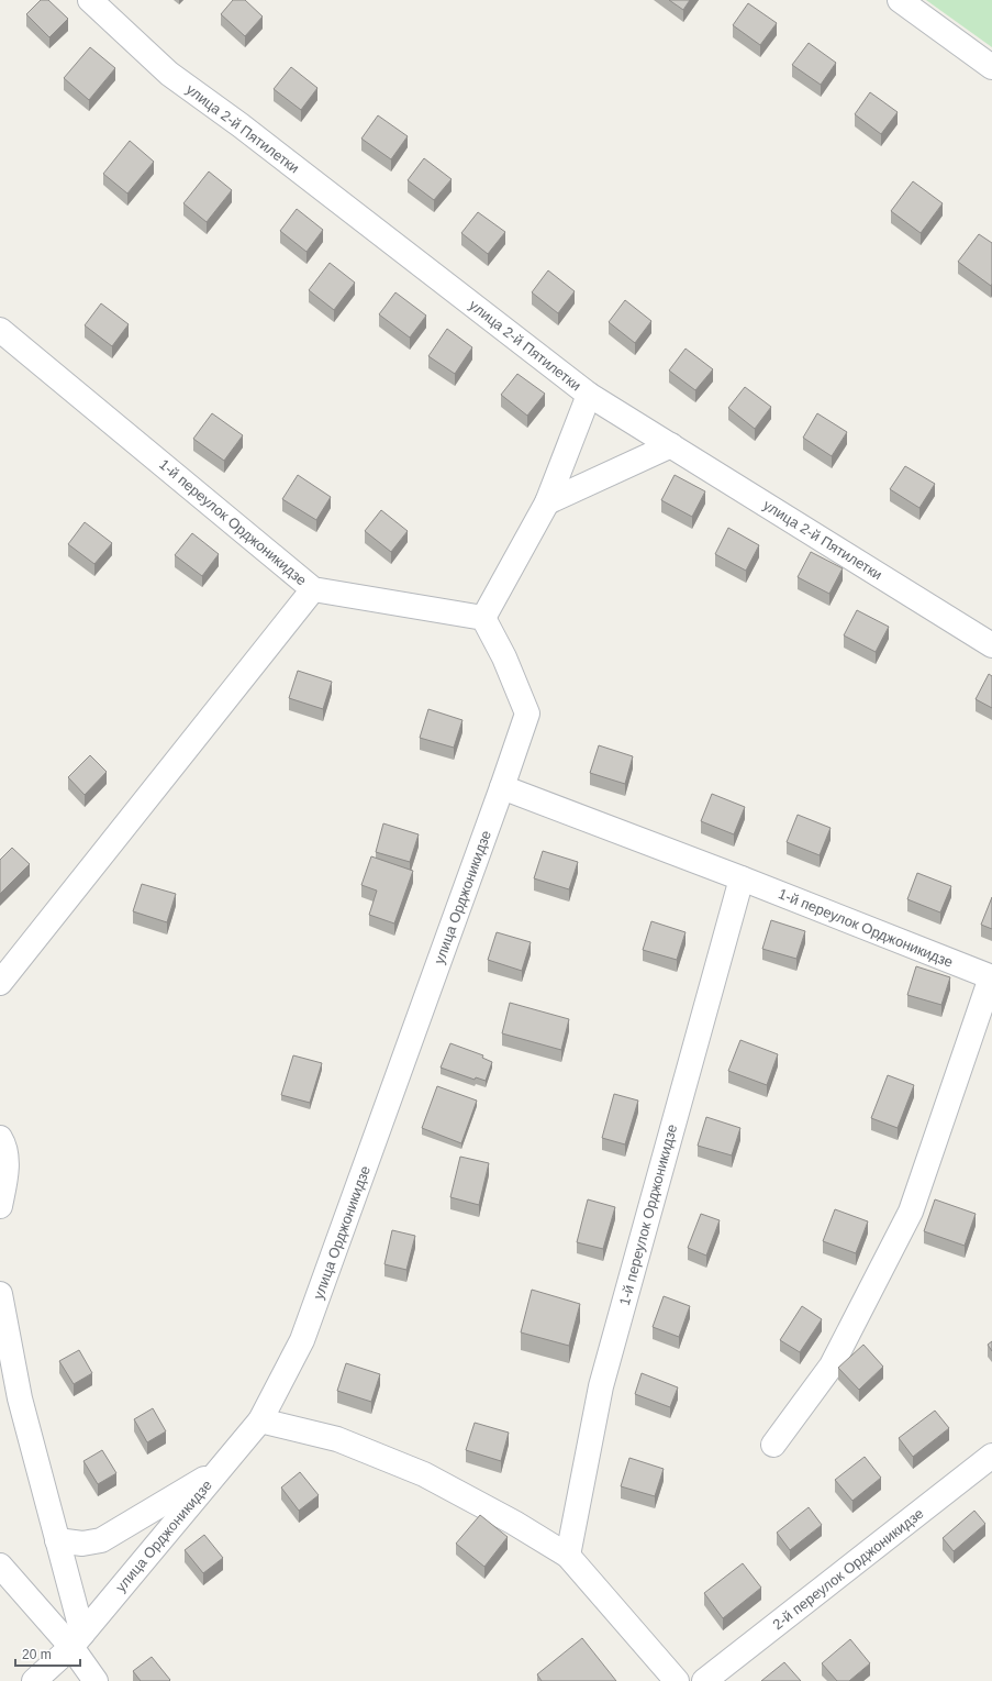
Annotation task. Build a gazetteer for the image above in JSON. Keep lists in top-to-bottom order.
{
  "streets": {
    "street": [
      "улица 2-й Пятилетки",
      "1-й переулок Орджоникидзе",
      "улица Орджоникидзе",
      "2-й переулок Орджоникидзе"
    ]
  },
  "crossings": [
    ["1-й переулок Орджоникидзе", "улица Орджоникидзе"]
  ],
  "scale_bar": "20 m"
}
